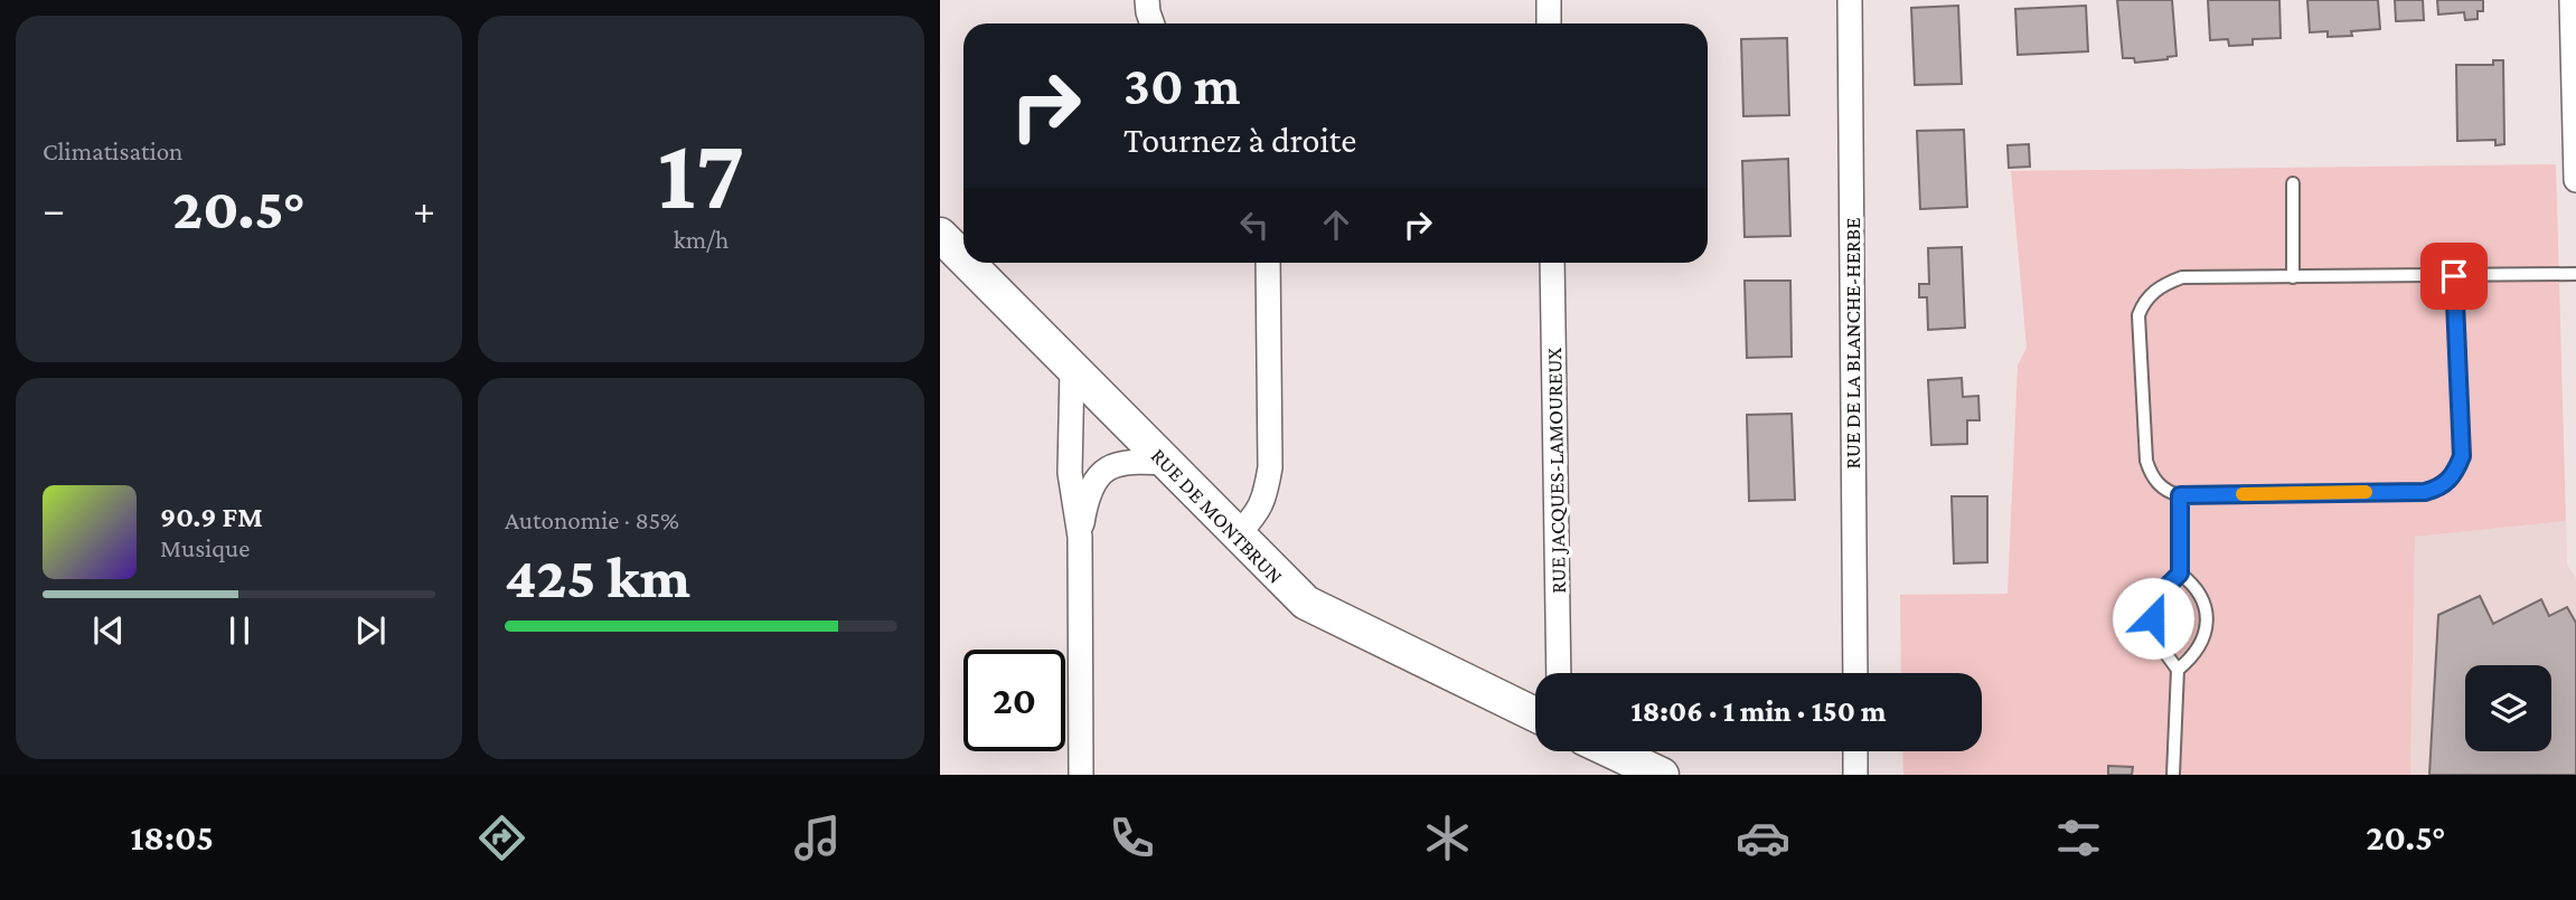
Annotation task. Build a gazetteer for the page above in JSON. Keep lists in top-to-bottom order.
{
  "streets": {
    "street": ["RUE DE LA BLANCHE-HERBE", "RUE JACQUES-LAMOUREUX", "RUE DE MONTBRUN"]
  },
  "page": {
    "tile": [
      "Climatisation",
      ["17", "km/h"],
      ["Autonomie · 85%", "425 km"]
    ],
    "turn": ["30 m", "Tournez à droite"],
    "heat": ["−", "20.5°", "+"],
    "song": ["90.9 FM", "Musique"],
    "limit": "20",
    "trip": "18:06 · 1 min · 150 m",
    "tabs": ["18:05", "20.5°"]
  }
}
